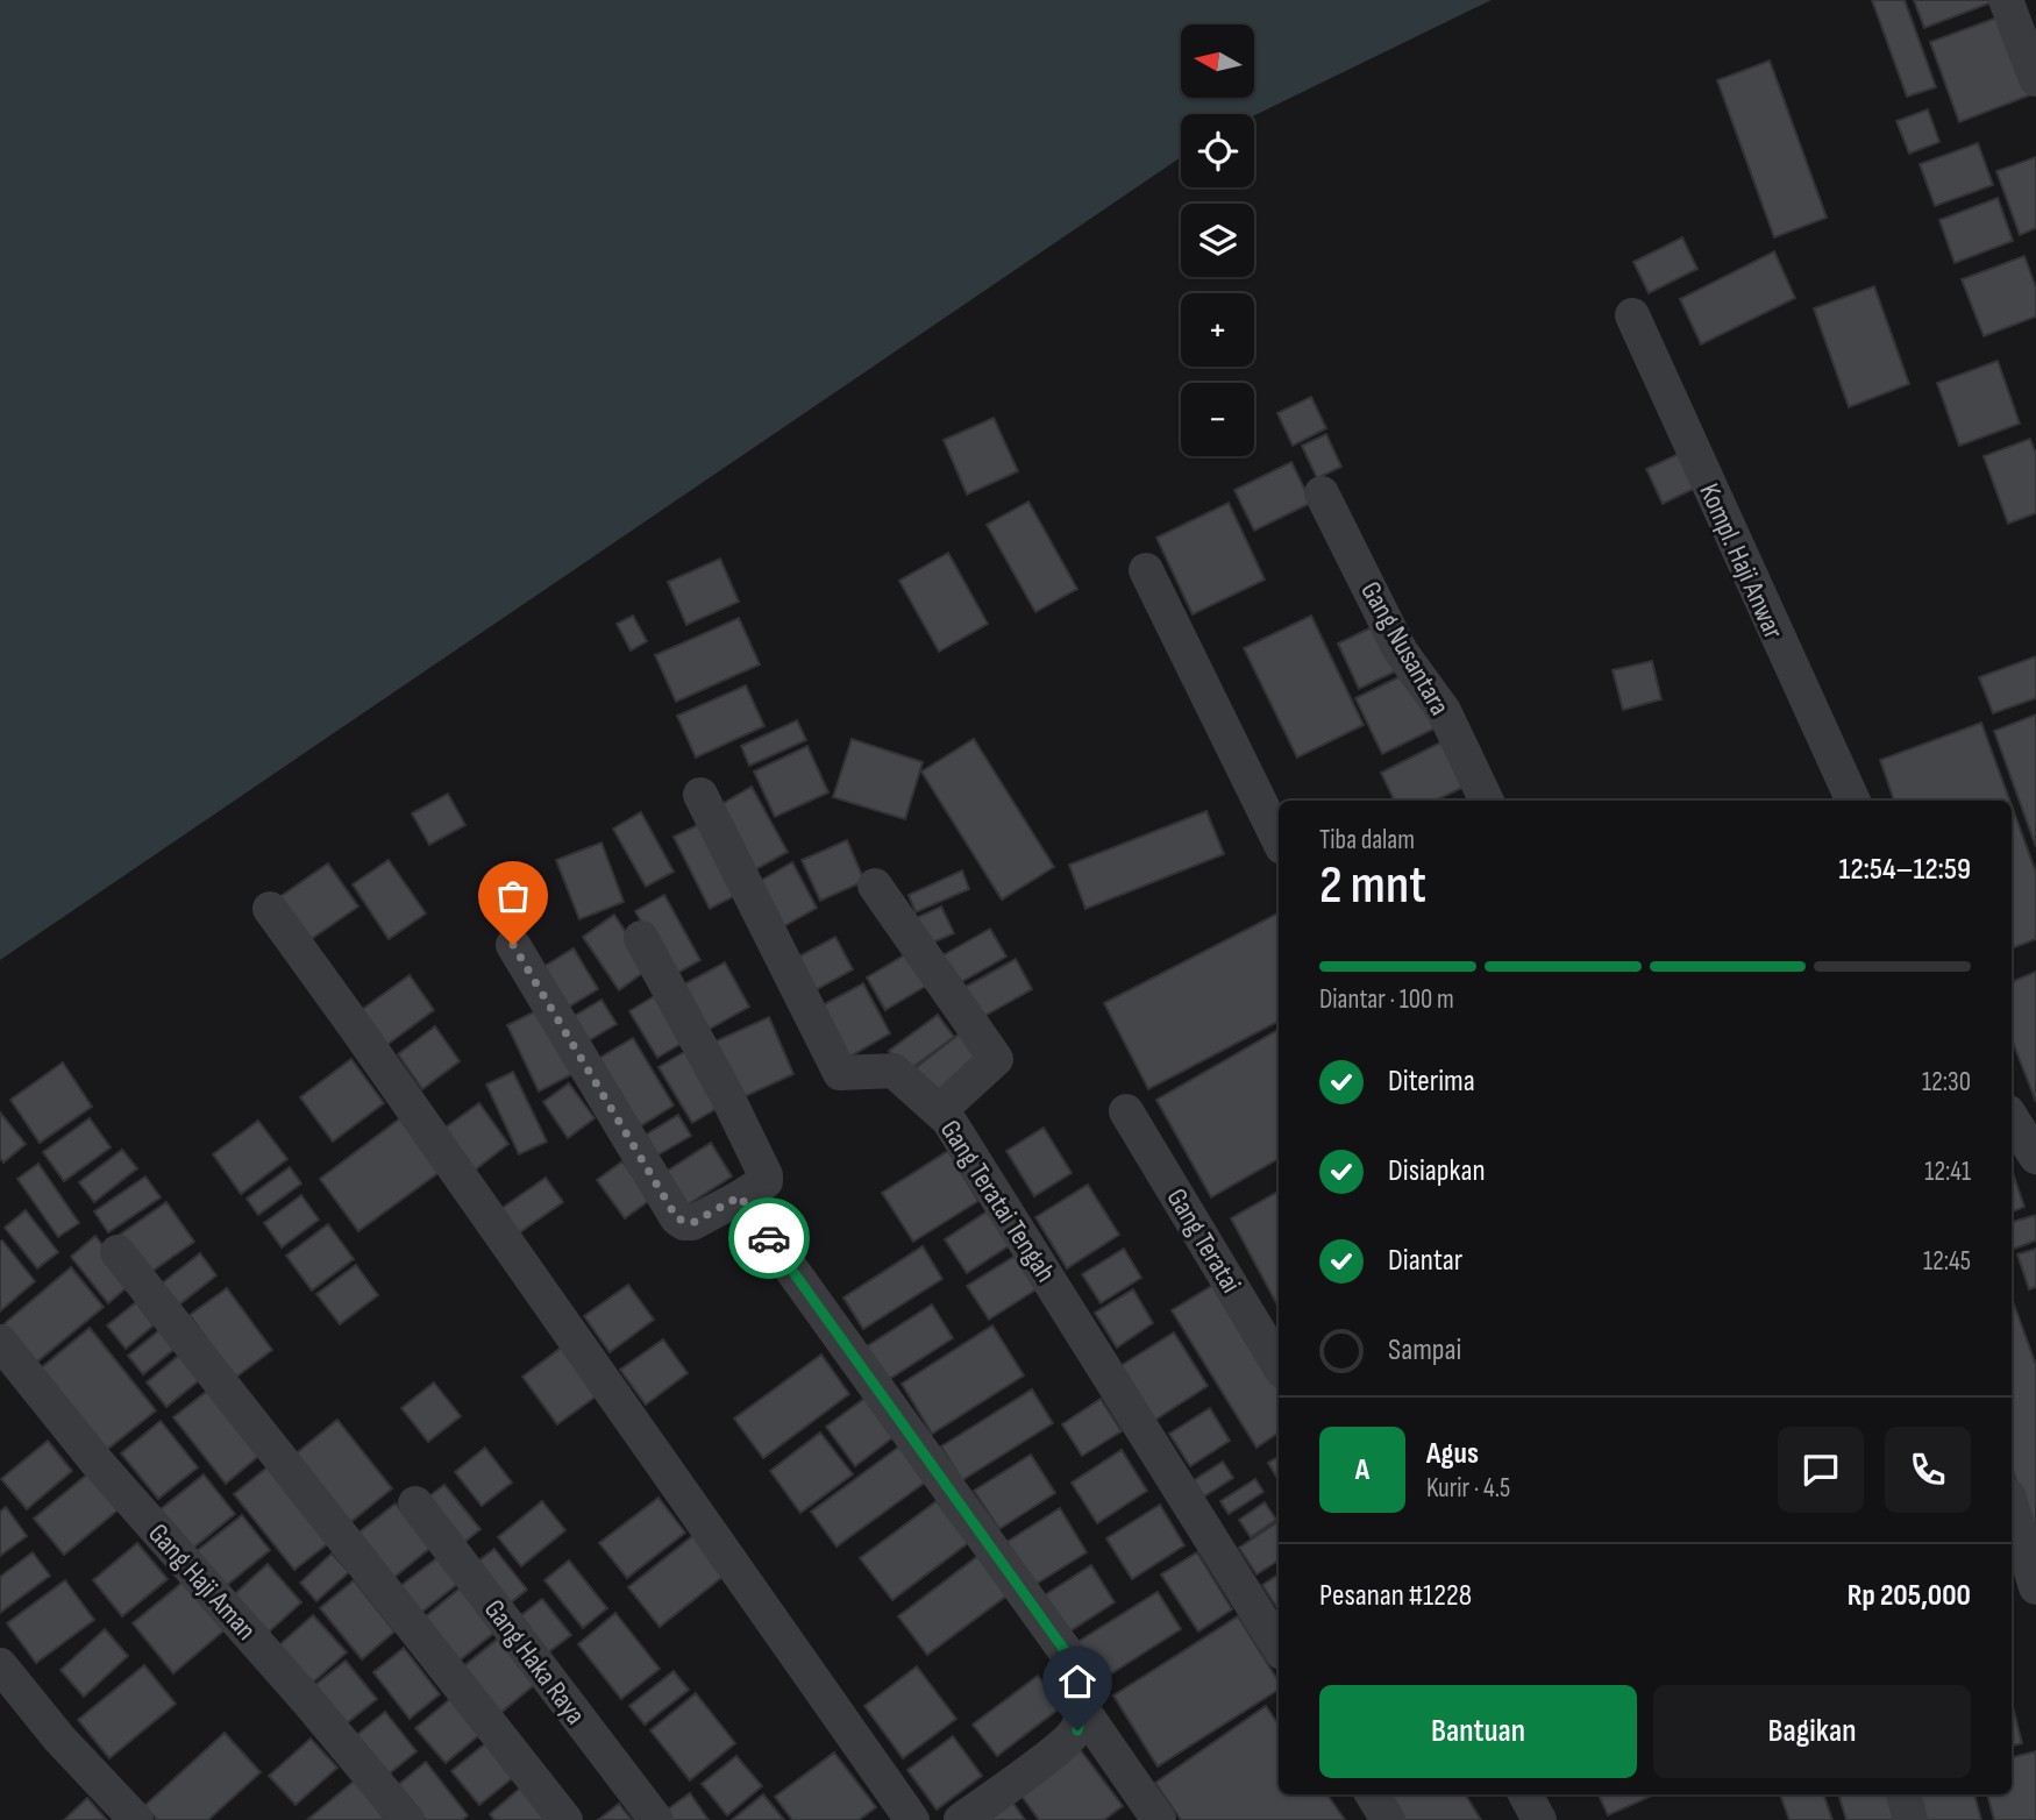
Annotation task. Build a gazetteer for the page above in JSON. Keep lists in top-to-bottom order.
{
  "streets": {
    "street": [
      "Kompl. Haji Anwar",
      "Gang Nusantara",
      "Gang Teratai Tengah",
      "Gang Teratai",
      "Gang Haji Aman",
      "Gang Haka Raya"
    ]
  },
  "north": "left",
  "page": {
    "map_buttons": ["+", "−"],
    "heading": ["2 mnt", "Tiba dalam", "12:54–12:59"],
    "panel": [
      "Agus",
      "Kurir · 4.5",
      "Pesanan #1228",
      "Rp 205,000"
    ],
    "bar": "Diantar · 100 m",
    "list": [
      ["Diterima", "12:30"],
      ["Disiapkan", "12:41"],
      ["Diantar", "12:45"],
      "Sampai"
    ],
    "round": "A",
    "buttons": ["Bantuan", "Bagikan"]
  }
}
